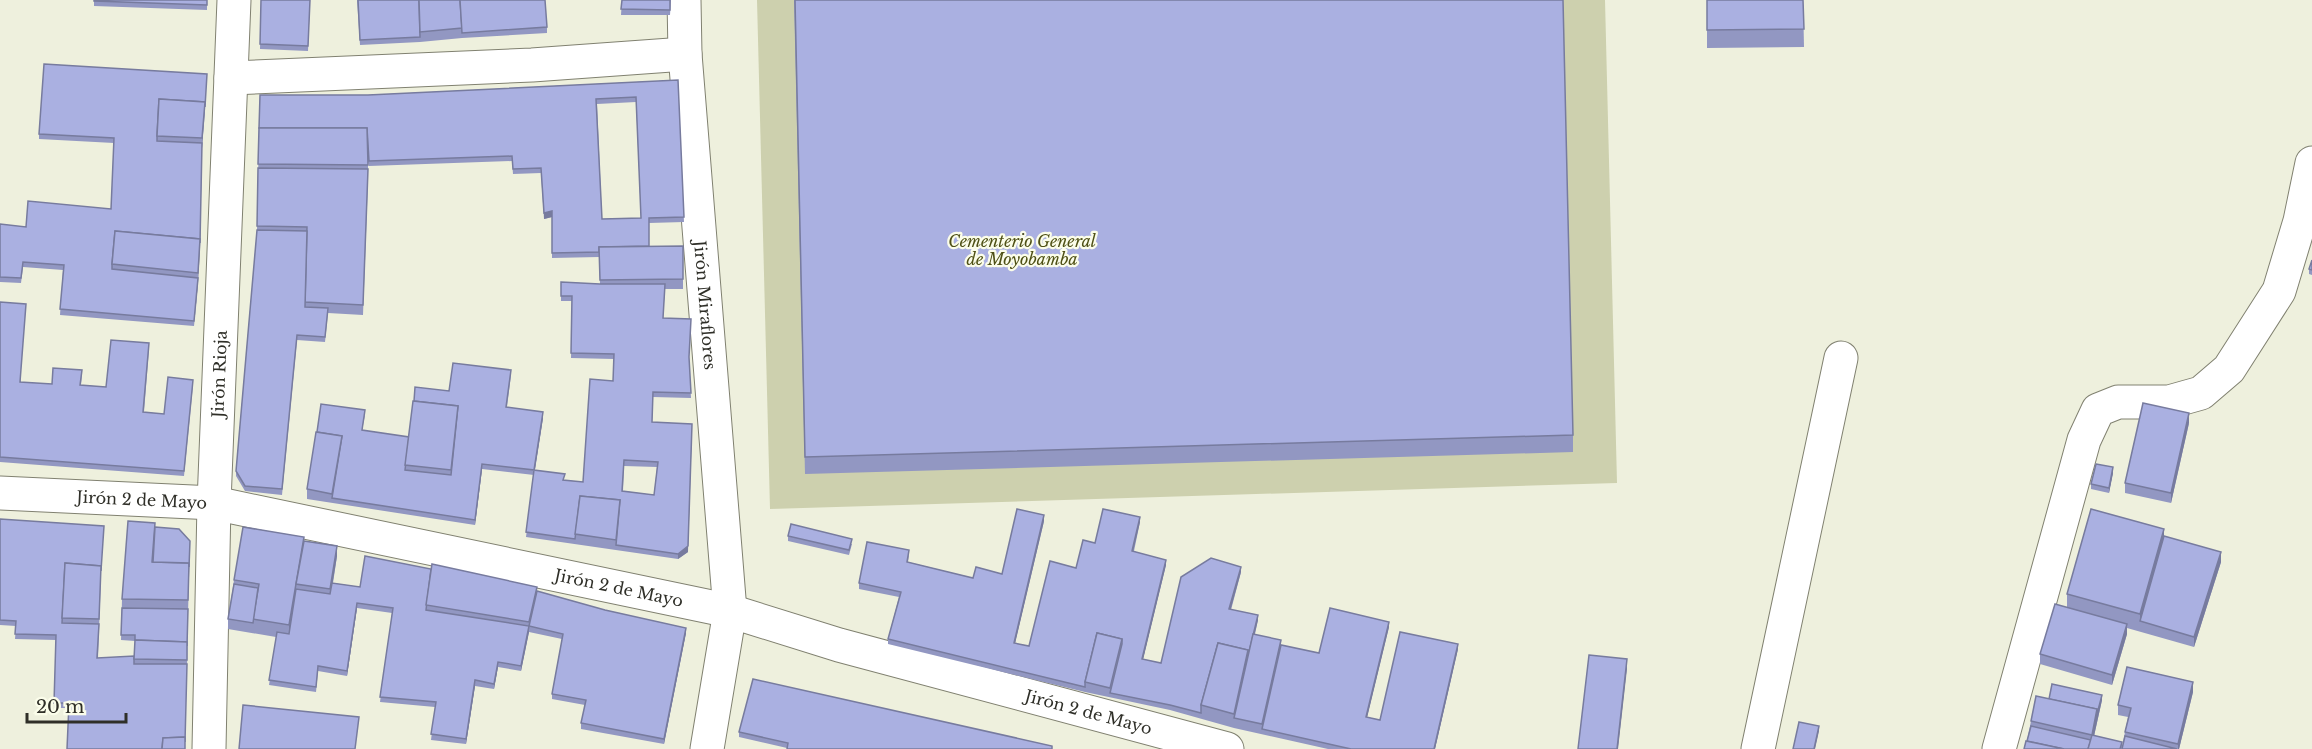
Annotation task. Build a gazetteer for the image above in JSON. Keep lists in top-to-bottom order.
{
  "streets": {
    "street": ["Jirón Miraflores", "Jirón Rioja", "Jirón 2 de Mayo"]
  },
  "crossings": [
    ["Jirón Miraflores", "Jirón 2 de Mayo"],
    ["Jirón Rioja", "Jirón 2 de Mayo"]
  ],
  "parks": ["Cementerio General de Moyobamba"],
  "scale_bar": "20 m"
}
